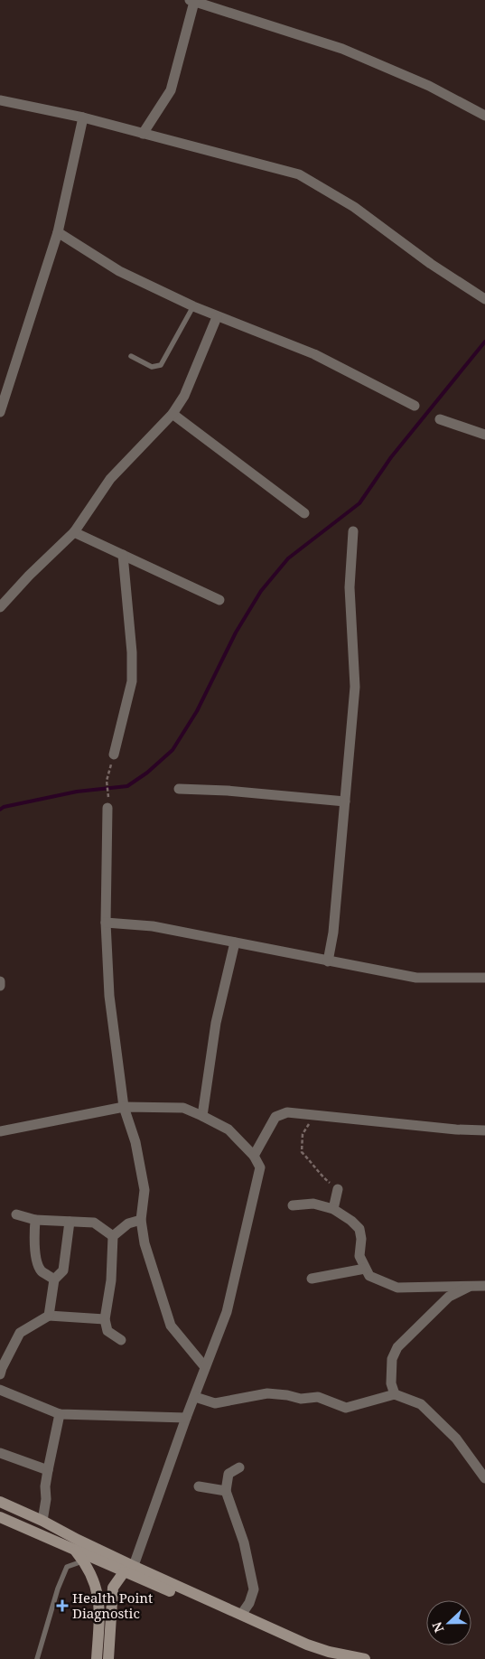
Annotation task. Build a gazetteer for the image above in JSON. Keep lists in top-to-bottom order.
{
  "places": {
    "health": ["Health Point Diagnostic"]
  },
  "north": "left"
}
